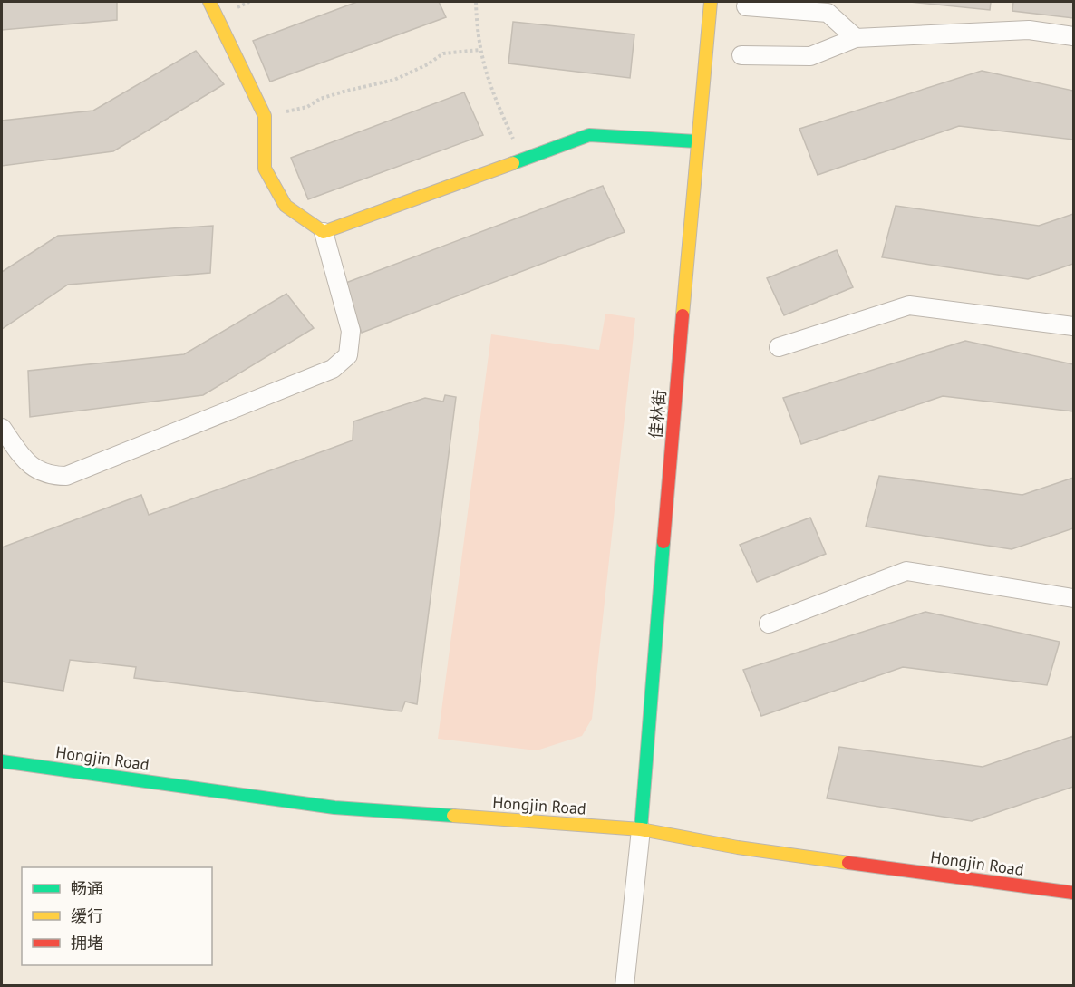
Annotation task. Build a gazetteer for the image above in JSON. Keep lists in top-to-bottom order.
{
  "streets": {
    "street": ["佳林街", "Hongjin Road"]
  },
  "crossings": [
    ["佳林街", "Hongjin Road"]
  ],
  "legend": ["畅通", "缓行", "拥堵"]
}
